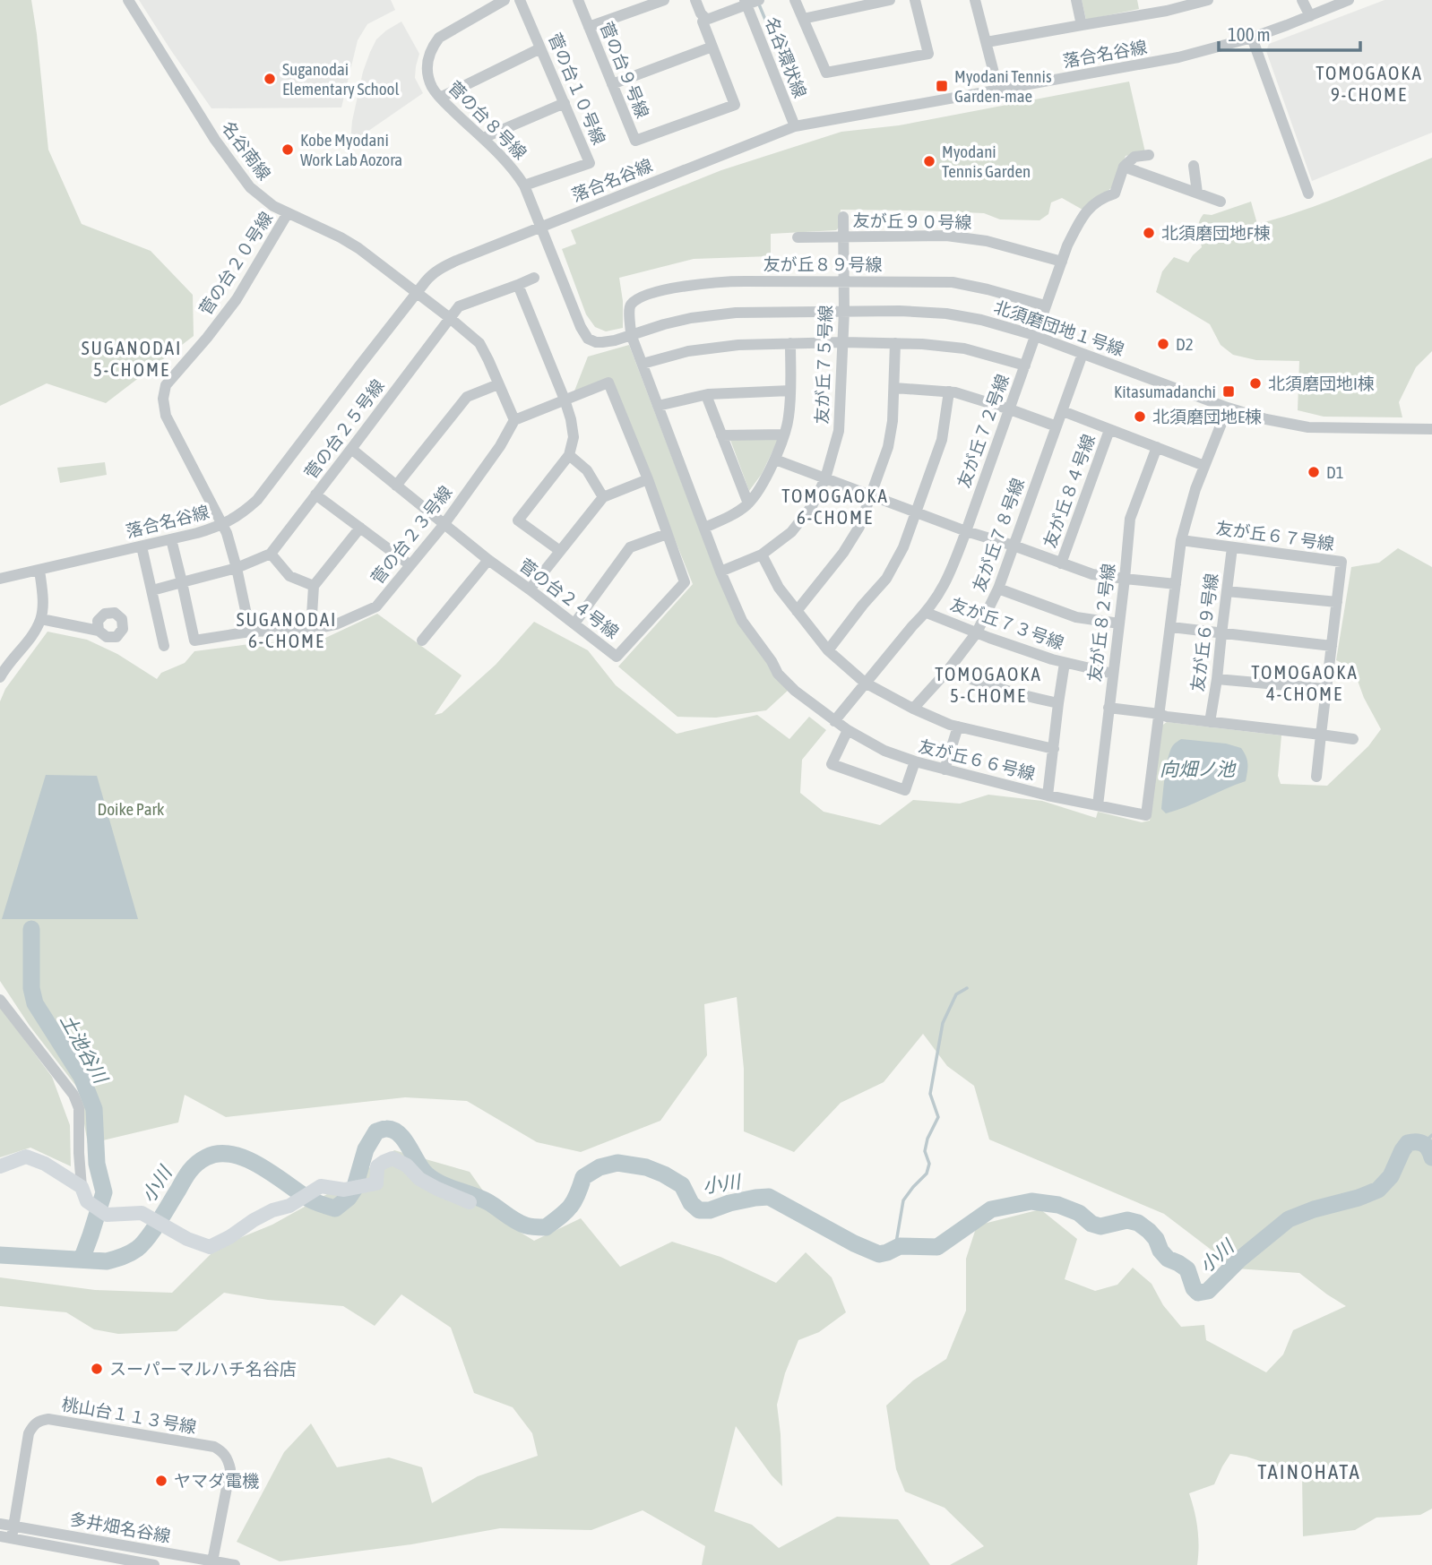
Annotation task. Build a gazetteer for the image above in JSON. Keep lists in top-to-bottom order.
{
  "streets": {
    "street": [
      "落合名谷線",
      "名谷環状線",
      "菅の台９号線",
      "菅の台１０号線",
      "菅の台８号線",
      "名谷南線",
      "友が丘９０号線",
      "菅の台２０号線",
      "友が丘８９号線",
      "北須磨団地１号線",
      "友が丘７５号線",
      "菅の台２５号線",
      "友が丘７２号線",
      "友が丘８４号線",
      "菅の台２３号線",
      "友が丘７８号線",
      "友が丘６７号線",
      "菅の台２４号線",
      "友が丘８２号線",
      "友が丘７３号線",
      "友が丘６９号線",
      "友が丘６６号線",
      "桃山台１１３号線",
      "多井畑名谷線"
    ]
  },
  "crossings": [
    ["落合名谷線", "名谷環状線"],
    ["落合名谷線", "菅の台８号線"],
    ["落合名谷線", "名谷南線"],
    ["落合名谷線", "菅の台２０号線"],
    ["菅の台１０号線", "菅の台８号線"],
    ["菅の台８号線", "友が丘８９号線"],
    ["菅の台８号線", "北須磨団地１号線"],
    ["菅の台８号線", "友が丘６６号線"],
    ["名谷南線", "菅の台２０号線"],
    ["友が丘９０号線", "友が丘７５号線"],
    ["友が丘９０号線", "友が丘７２号線"],
    ["友が丘８９号線", "北須磨団地１号線"],
    ["友が丘８９号線", "友が丘７５号線"],
    ["友が丘８９号線", "友が丘７２号線"],
    ["友が丘８９号線", "友が丘６６号線"],
    ["北須磨団地１号線", "友が丘７５号線"],
    ["北須磨団地１号線", "友が丘７２号線"],
    ["北須磨団地１号線", "友が丘７８号線"],
    ["北須磨団地１号線", "友が丘６６号線"],
    ["友が丘７５号線", "友が丘６６号線"],
    ["菅の台２５号線", "菅の台２４号線"],
    ["友が丘７２号線", "友が丘７３号線"],
    ["友が丘７２号線", "友が丘６６号線"],
    ["菅の台２３号線", "菅の台２４号線"],
    ["友が丘７８号線", "友が丘７３号線"],
    ["友が丘６７号線", "友が丘６９号線"],
    ["友が丘６７号線", "友が丘６６号線"],
    ["友が丘８２号線", "友が丘７３号線"],
    ["友が丘８２号線", "友が丘６６号線"],
    ["桃山台１１３号線", "多井畑名谷線"]
  ],
  "districts": [
    "TOMOGAOKA 9-CHOME",
    "SUGANODAI 5-CHOME",
    "TOMOGAOKA 6-CHOME",
    "SUGANODAI 6-CHOME",
    "TOMOGAOKA 4-CHOME",
    "TOMOGAOKA 5-CHOME",
    "TAINOHATA"
  ],
  "water": ["向畑ノ池", "土池谷川", "小川"],
  "parks": ["Doike Park"],
  "places": {
    "other": [
      "Suganodai Elementary School",
      "Kobe Myodani Work Lab Aozora",
      "Myodani Tennis Garden",
      "北須磨団地F棟",
      "D2",
      "北須磨団地I棟",
      "北須磨団地E棟",
      "D1",
      "スーパーマルハチ名谷店",
      "ヤマダ電機"
    ],
    "transit": ["Myodani Tennis Garden-mae", "Kitasumadanchi"]
  },
  "scale_bar": "100 m"
}
